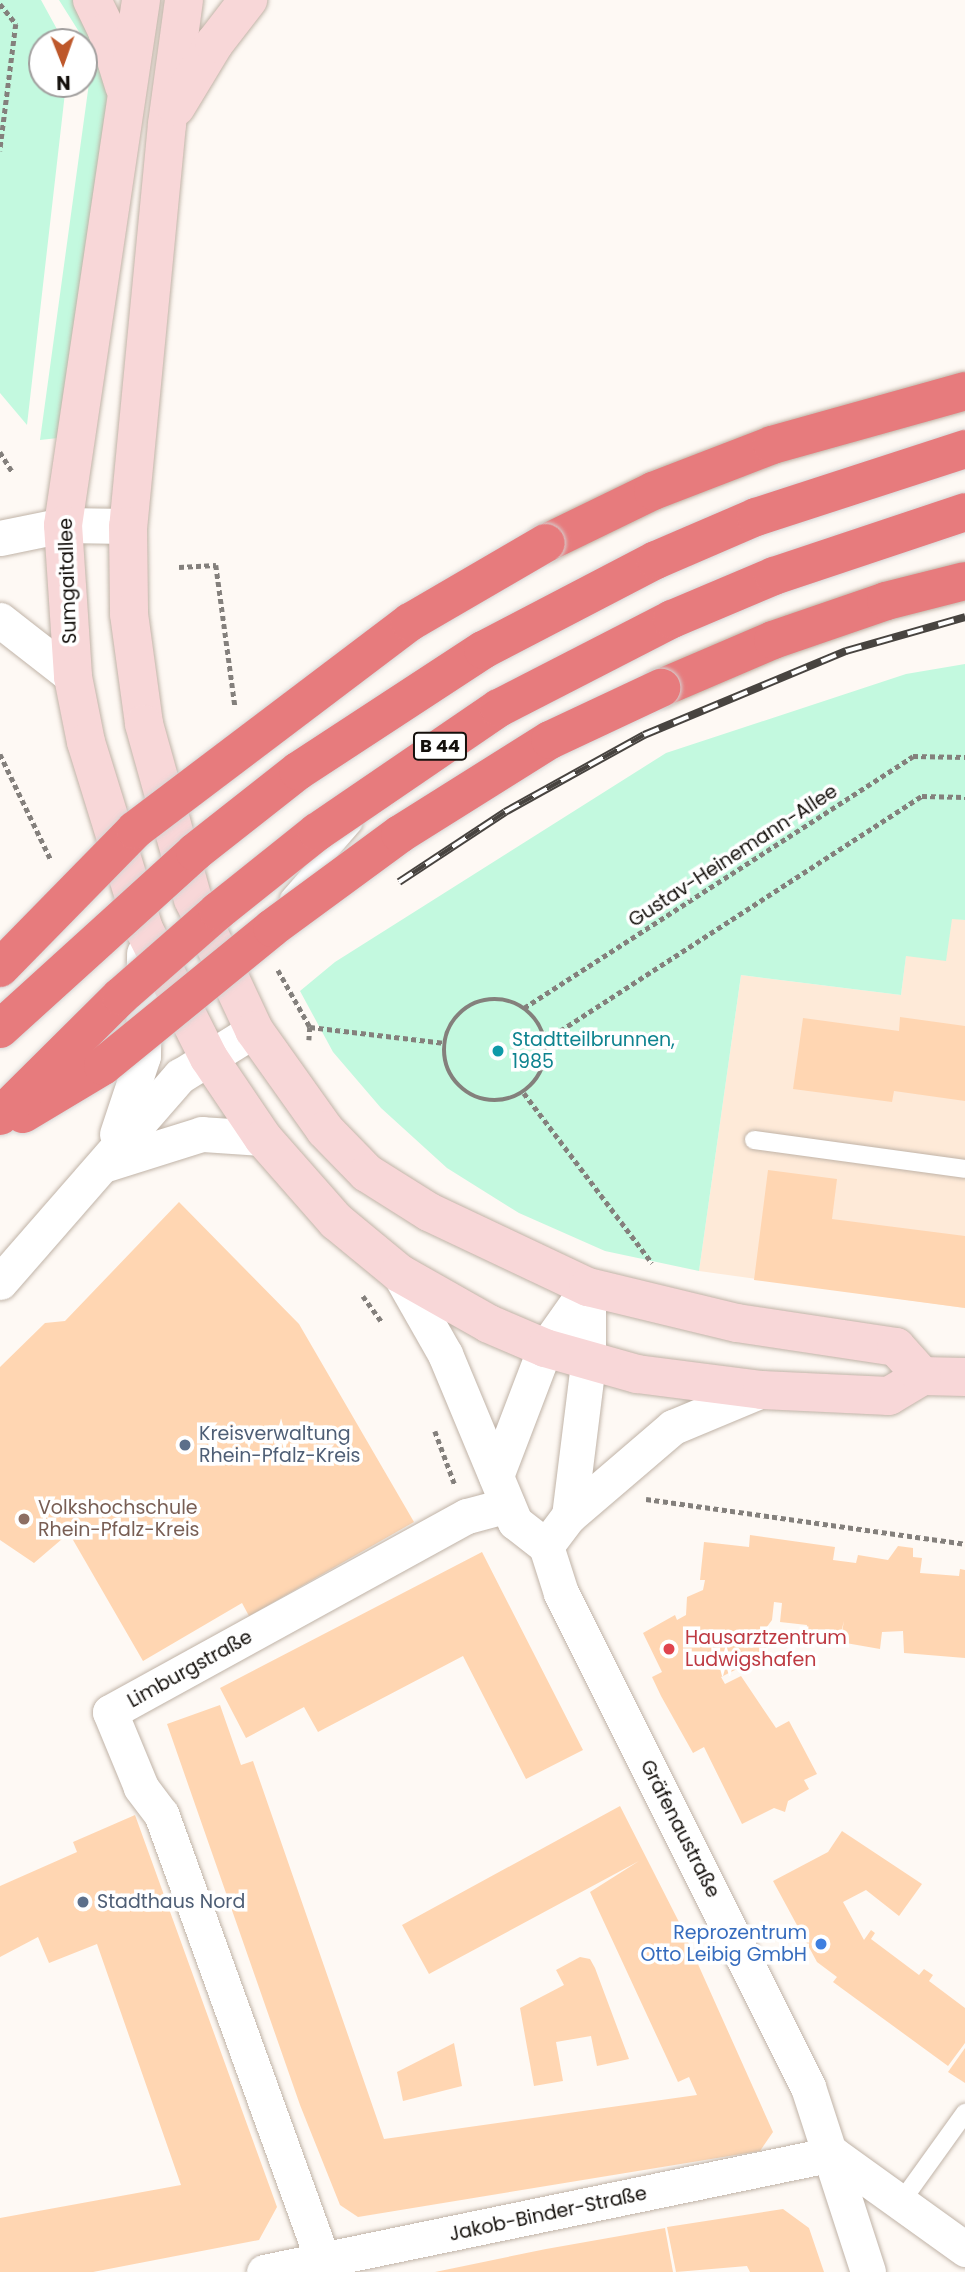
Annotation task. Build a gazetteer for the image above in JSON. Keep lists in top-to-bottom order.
{
  "streets": {
    "highway": ["B 44"],
    "street": [
      "Sumgaitallee",
      "Limburgstraße",
      "Gräfenaustraße",
      "Jakob-Binder-Straße"
    ],
    "path": ["Gustav-Heinemann-Allee"]
  },
  "crossings": [
    ["Limburgstraße", "Jakob-Binder-Straße"],
    ["Gräfenaustraße", "Jakob-Binder-Straße"]
  ],
  "places": [
    "Stadtteilbrunnen, 1985",
    "Kreisverwaltung Rhein-Pfalz-Kreis",
    "Volkshochschule Rhein-Pfalz-Kreis",
    "Hausarztzentrum Ludwigshafen",
    "Stadthaus Nord",
    "Reprozentrum Otto Leibig GmbH"
  ],
  "north": "bottom"
}
